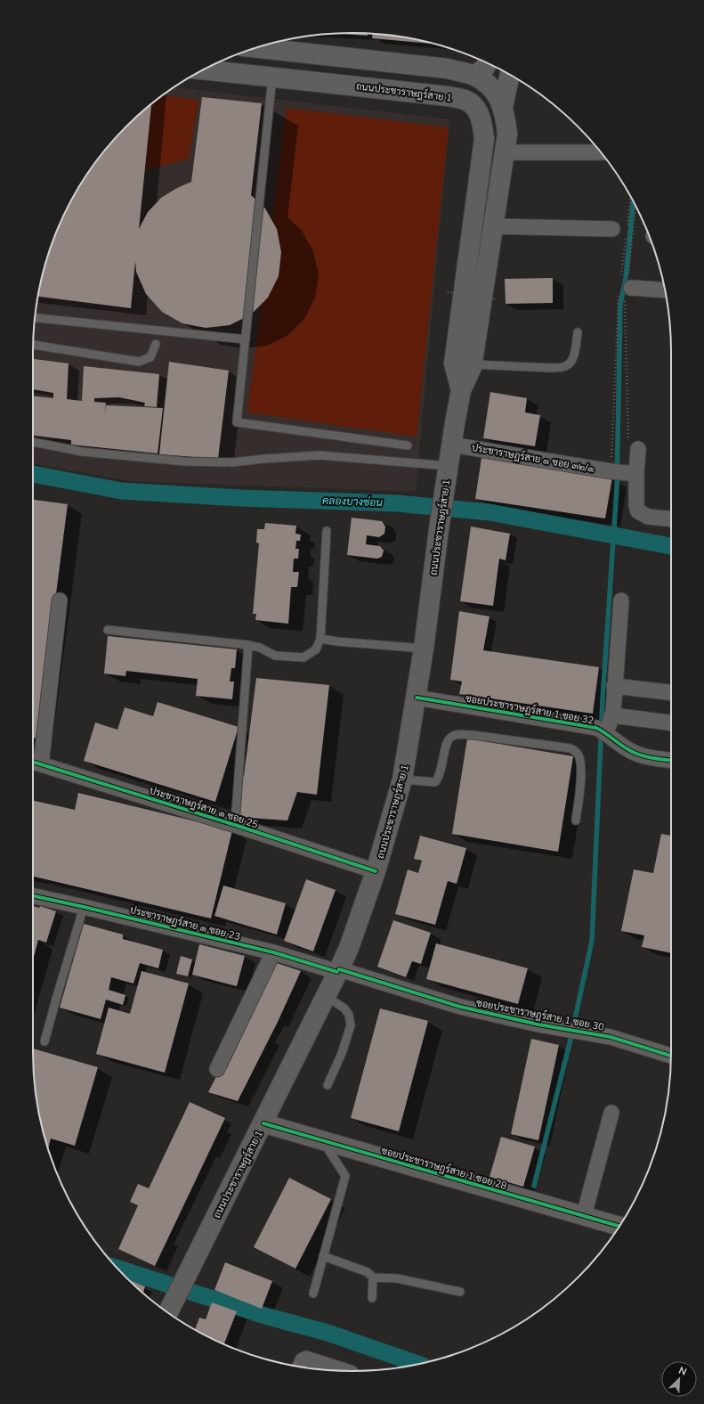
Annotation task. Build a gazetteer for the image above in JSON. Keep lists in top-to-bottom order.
{
  "streets": {
    "main road": ["ถนนประชาราษฎร์สาย 1"],
    "street": [
      "ประชาราษฎร์สาย ๑ ซอย ๓๒/๑",
      "ซอยประชาราษฎร์สาย 1 ซอย 32",
      "ประชาราษฎร์สาย ๑ ซอย 25",
      "ประชาราษฎร์สาย ๑ ซอย 23",
      "ซอยประชาราษฎร์สาย 1 ซอย 30",
      "ซอยประชาราษฎร์สาย 1 ซอย 28"
    ]
  },
  "crossings": [
    ["ถนนประชาราษฎร์สาย 1", "ประชาราษฎร์สาย ๑ ซอย ๓๒/๑"],
    ["ถนนประชาราษฎร์สาย 1", "ซอยประชาราษฎร์สาย 1 ซอย 32"],
    ["ถนนประชาราษฎร์สาย 1", "ประชาราษฎร์สาย ๑ ซอย 25"],
    ["ถนนประชาราษฎร์สาย 1", "ประชาราษฎร์สาย ๑ ซอย 23"],
    ["ถนนประชาราษฎร์สาย 1", "ซอยประชาราษฎร์สาย 1 ซอย 30"],
    ["ถนนประชาราษฎร์สาย 1", "ซอยประชาราษฎร์สาย 1 ซอย 28"],
    ["ประชาราษฎร์สาย ๑ ซอย 23", "ซอยประชาราษฎร์สาย 1 ซอย 30"]
  ],
  "water": ["คลองบางซ่อน"],
  "north": "top right"
}
